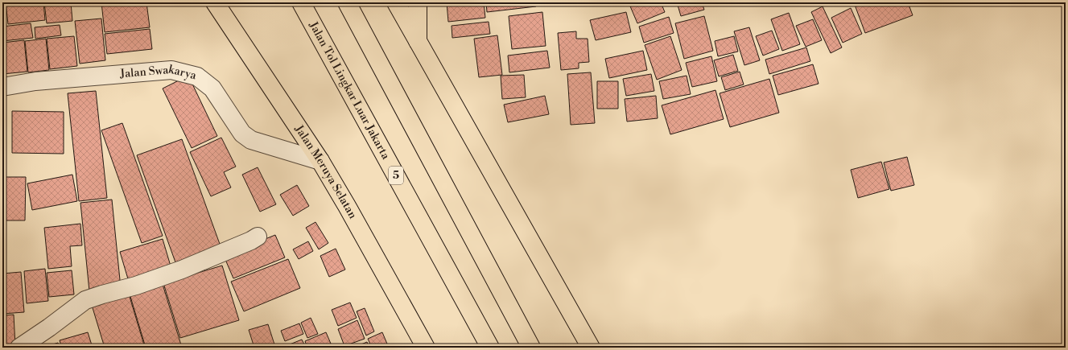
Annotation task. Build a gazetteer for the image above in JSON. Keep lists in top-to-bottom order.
{
  "streets": {
    "main road": ["Jalan Tol Lingkar Luar Jakarta", "Jalan Meruya Selatan", "5"],
    "street": ["Jalan Swakarya"]
  },
  "crossings": [
    ["Jalan Swakarya", "Jalan Meruya Selatan"]
  ]
}
